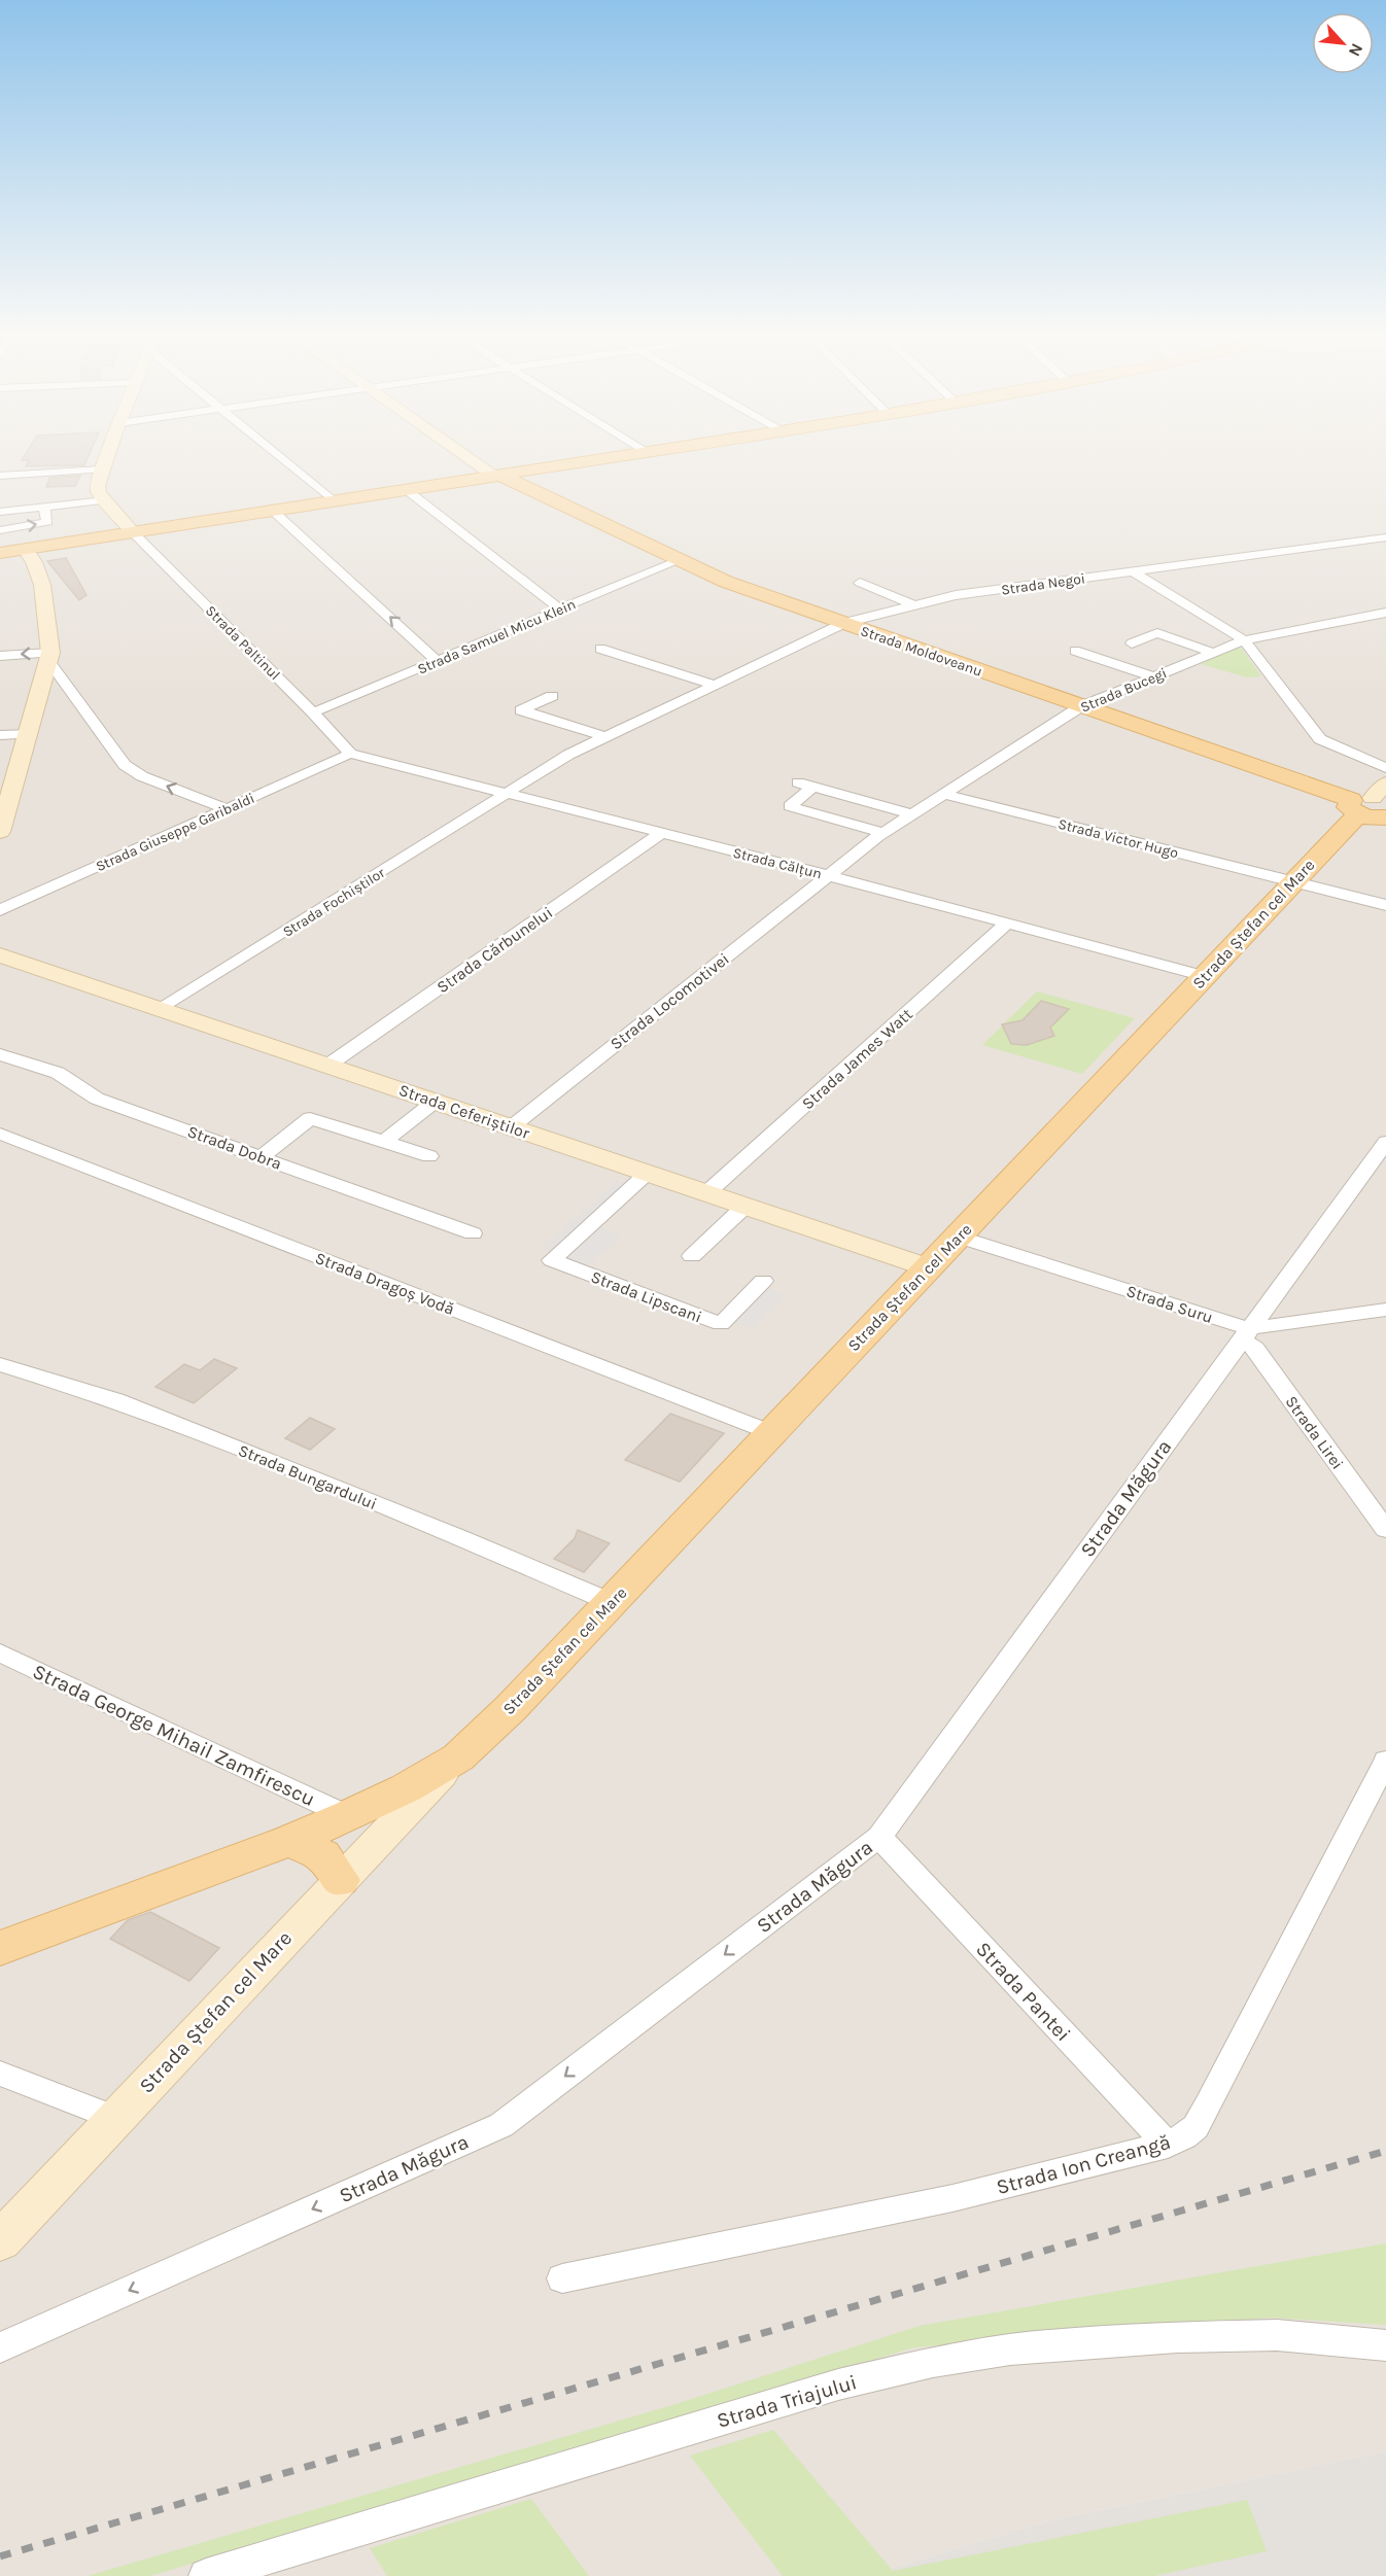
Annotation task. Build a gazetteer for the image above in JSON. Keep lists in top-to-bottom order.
{
  "streets": {
    "main road": ["Strada Moldoveanu", "Strada Ștefan cel Mare"],
    "street": [
      "Strada Negoi",
      "Strada Samuel Micu Klein",
      "Strada Paltinul",
      "Strada Bucegi",
      "Strada Giuseppe Garibaldi",
      "Strada Victor Hugo",
      "Strada Călțun",
      "Strada Fochiștilor",
      "Strada Cărbunelui",
      "Strada Locomotivei",
      "Strada James Watt",
      "Strada Ceferiștilor",
      "Strada Dobra",
      "Strada Dragoș Vodă",
      "Strada Lipscani",
      "Strada Suru",
      "Strada Lirei",
      "Strada Bungardului",
      "Strada Măgura",
      "Strada George Mihail Zamfirescu",
      "Strada Pantei",
      "Strada Ion Creangă",
      "Strada Triajului"
    ]
  },
  "crossings": [
    ["Strada Negoi", "Strada Moldoveanu"],
    ["Strada Negoi", "Strada Călțun"],
    ["Strada Negoi", "Strada Fochiștilor"],
    ["Strada Samuel Micu Klein", "Strada Paltinul"],
    ["Strada Samuel Micu Klein", "Strada Moldoveanu"],
    ["Strada Paltinul", "Strada Giuseppe Garibaldi"],
    ["Strada Paltinul", "Strada Călțun"],
    ["Strada Moldoveanu", "Strada Bucegi"],
    ["Strada Moldoveanu", "Strada Ștefan cel Mare"],
    ["Strada Bucegi", "Strada Victor Hugo"],
    ["Strada Bucegi", "Strada Călțun"],
    ["Strada Bucegi", "Strada Locomotivei"],
    ["Strada Giuseppe Garibaldi", "Strada Călțun"],
    ["Strada Victor Hugo", "Strada Ștefan cel Mare"],
    ["Strada Călțun", "Strada Fochiștilor"],
    ["Strada Călțun", "Strada Ștefan cel Mare"],
    ["Strada Călțun", "Strada Cărbunelui"],
    ["Strada Călțun", "Strada Locomotivei"],
    ["Strada Călțun", "Strada James Watt"],
    ["Strada Fochiștilor", "Strada Ceferiștilor"],
    ["Strada Ștefan cel Mare", "Strada Ceferiștilor"],
    ["Strada Ștefan cel Mare", "Strada Dragoș Vodă"],
    ["Strada Ștefan cel Mare", "Strada Suru"],
    ["Strada Ștefan cel Mare", "Strada Bungardului"],
    ["Strada Ștefan cel Mare", "Strada George Mihail Zamfirescu"],
    ["Strada Cărbunelui", "Strada Ceferiștilor"],
    ["Strada Locomotivei", "Strada Ceferiștilor"],
    ["Strada James Watt", "Strada Ceferiștilor"],
    ["Strada Ceferiștilor", "Strada Lipscani"],
    ["Strada Suru", "Strada Lirei"],
    ["Strada Suru", "Strada Măgura"],
    ["Strada Lirei", "Strada Măgura"],
    ["Strada Măgura", "Strada Pantei"],
    ["Strada Pantei", "Strada Ion Creangă"]
  ],
  "one_way": ["Strada Măgura"],
  "north": "bottom right"
}
